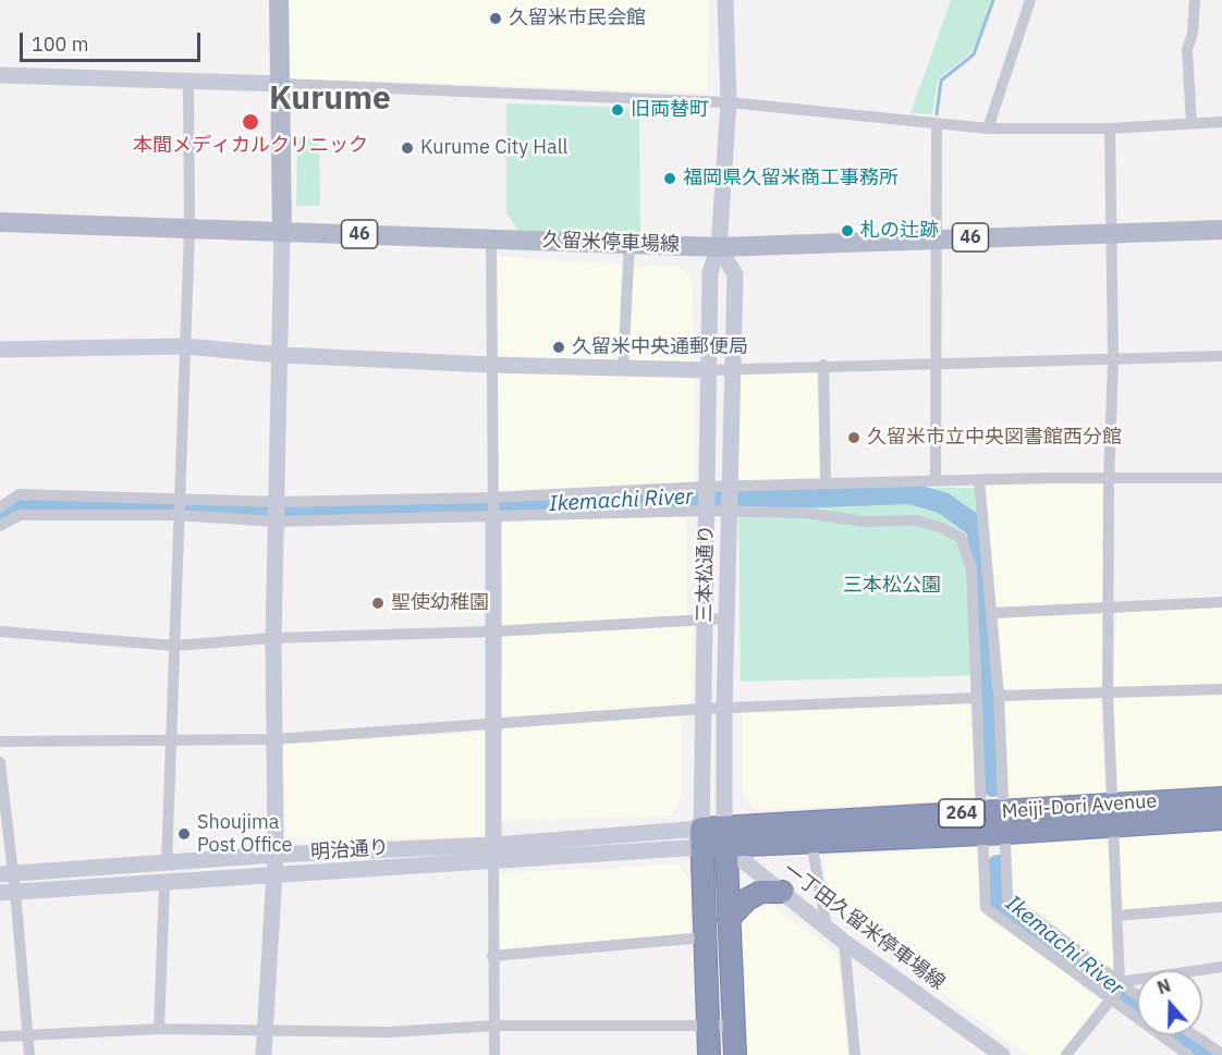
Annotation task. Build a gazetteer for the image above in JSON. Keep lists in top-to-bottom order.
{
  "streets": {
    "highway": ["Meiji-Dori Avenue", "264"],
    "main road": ["46", "久留米停車場線"],
    "street": ["三本松通り", "明治通り", "一丁田久留米停車場線"]
  },
  "crossings": [
    ["久留米停車場線", "三本松通り"],
    ["三本松通り", "Meiji-Dori Avenue"],
    ["三本松通り", "明治通り"],
    ["三本松通り", "一丁田久留米停車場線"],
    ["Meiji-Dori Avenue", "明治通り"],
    ["Meiji-Dori Avenue", "一丁田久留米停車場線"]
  ],
  "districts": ["Kurume"],
  "water": ["Ikemachi River"],
  "parks": ["三本松公園"],
  "places": [
    "久留米市民会館",
    "旧両替町",
    "本間メディカルクリニック",
    "Kurume City Hall",
    "福岡県久留米商工事務所",
    "札の辻跡",
    "久留米中央通郵便局",
    "久留米市立中央図書館西分館",
    "聖使幼稚園",
    "Shoujima Post Office"
  ],
  "scale_bar": "100 m",
  "north": "top"
}
